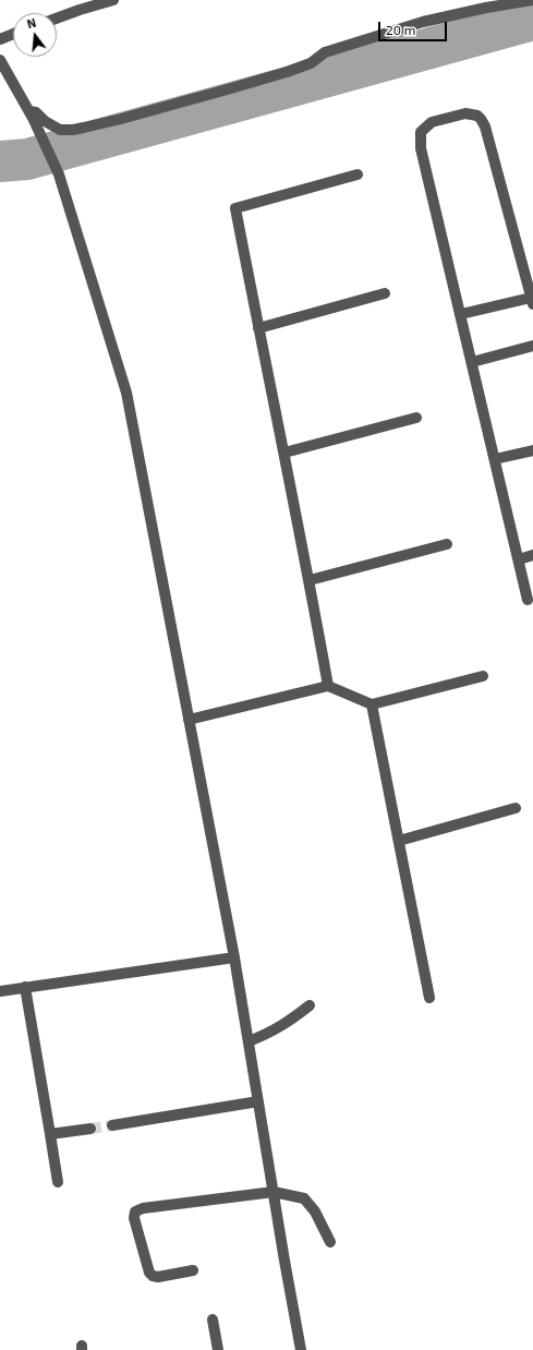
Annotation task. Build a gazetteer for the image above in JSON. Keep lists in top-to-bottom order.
{
  "scale_bar": "20 m",
  "north": "top"
}
